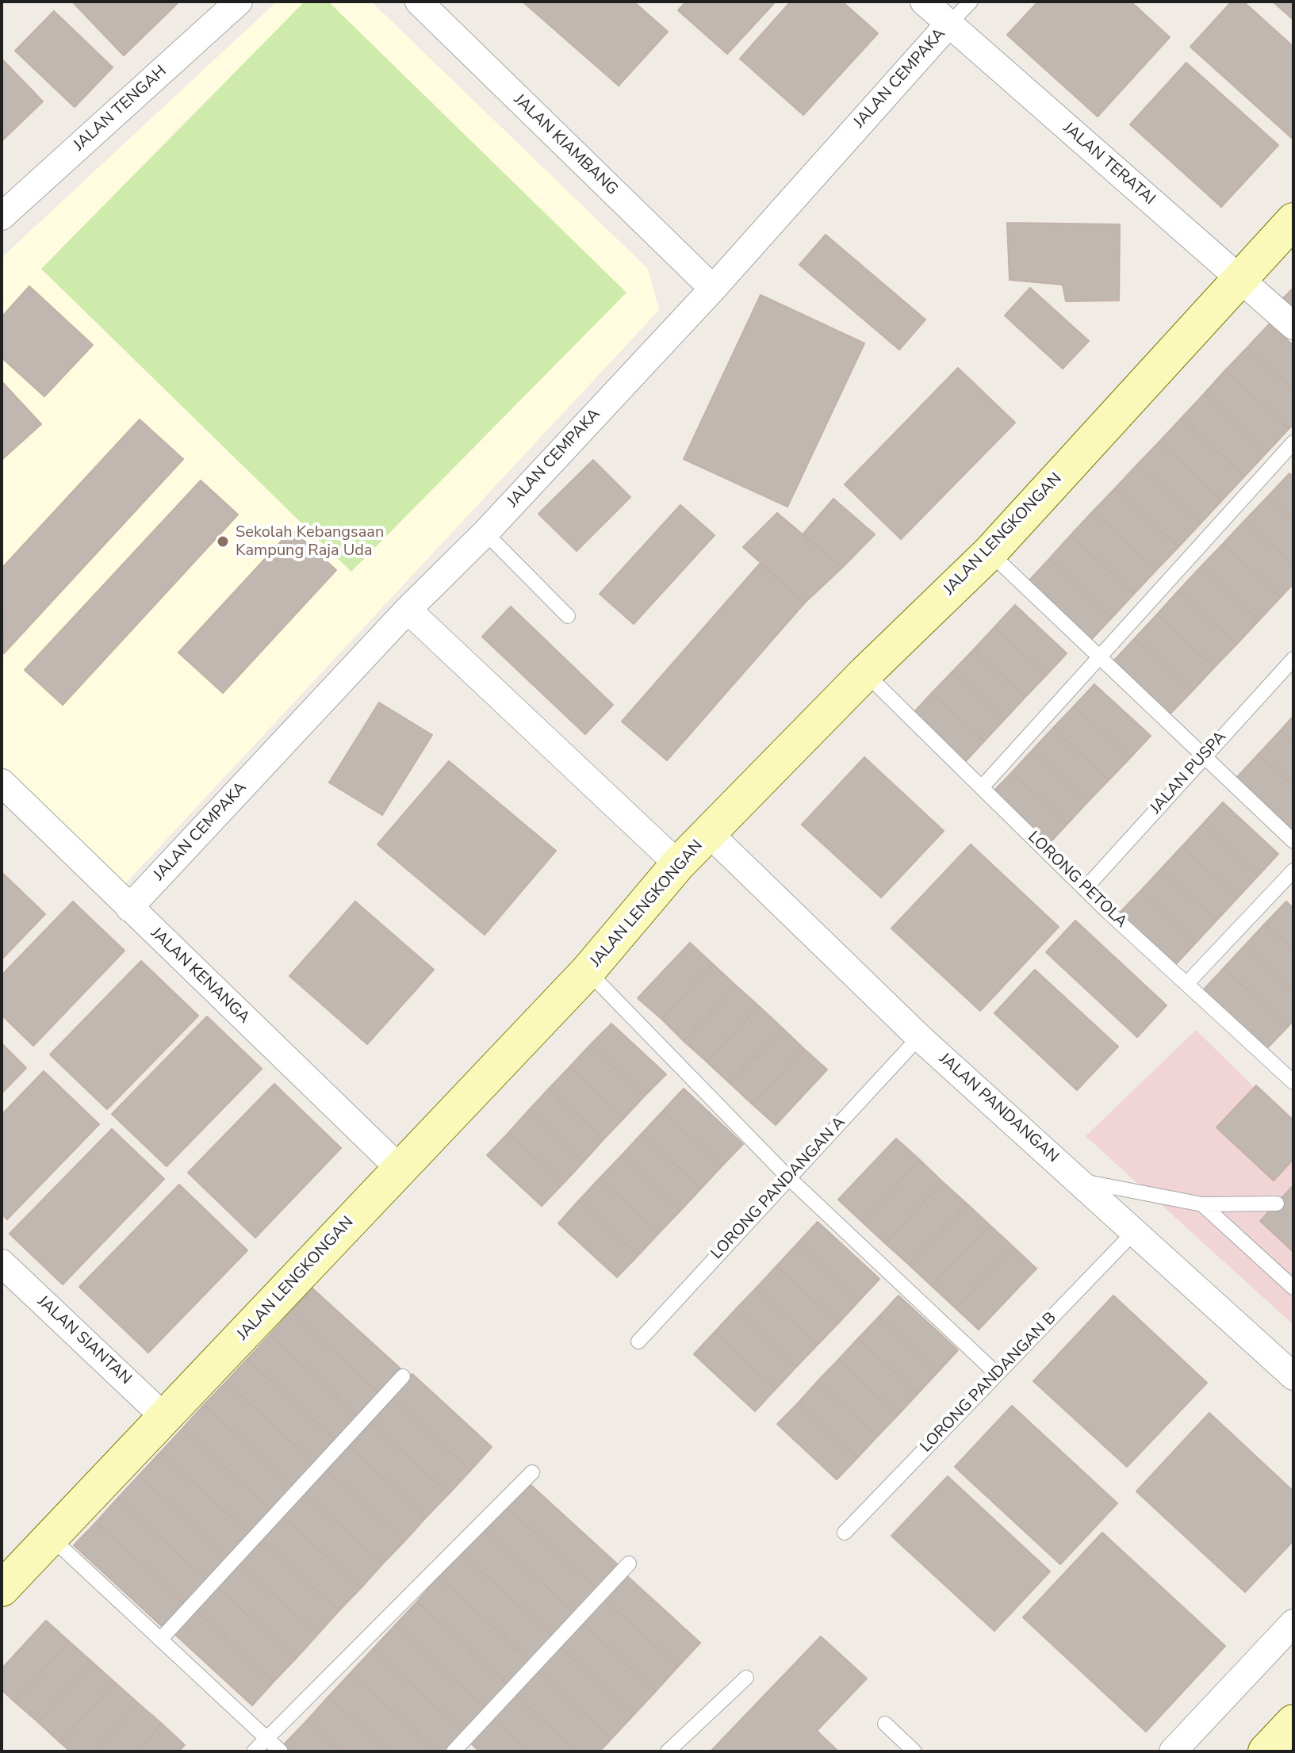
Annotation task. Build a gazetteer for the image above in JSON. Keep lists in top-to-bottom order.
{
  "streets": {
    "street": [
      "JALAN CEMPAKA",
      "JALAN TENGAH",
      "JALAN KIAMBANG",
      "JALAN TERATAI",
      "JALAN LENGKONGAN",
      "JALAN KENANGA",
      "JALAN PANDANGAN",
      "JALAN SIANTAN"
    ],
    "lane": [
      "JALAN PUSPA",
      "LORONG PETOLA",
      "LORONG PANDANGAN A",
      "LORONG PANDANGAN B"
    ]
  },
  "crossings": [
    ["JALAN CEMPAKA", "JALAN KIAMBANG"],
    ["JALAN CEMPAKA", "JALAN TERATAI"],
    ["JALAN CEMPAKA", "JALAN KENANGA"],
    ["JALAN TERATAI", "JALAN LENGKONGAN"],
    ["JALAN LENGKONGAN", "LORONG PETOLA"],
    ["JALAN LENGKONGAN", "JALAN KENANGA"],
    ["JALAN LENGKONGAN", "JALAN PANDANGAN"],
    ["JALAN LENGKONGAN", "JALAN SIANTAN"],
    ["JALAN PUSPA", "LORONG PETOLA"],
    ["JALAN PANDANGAN", "LORONG PANDANGAN A"],
    ["JALAN PANDANGAN", "LORONG PANDANGAN B"]
  ],
  "places": ["Sekolah Kebangsaan Kampung Raja Uda"]
}
